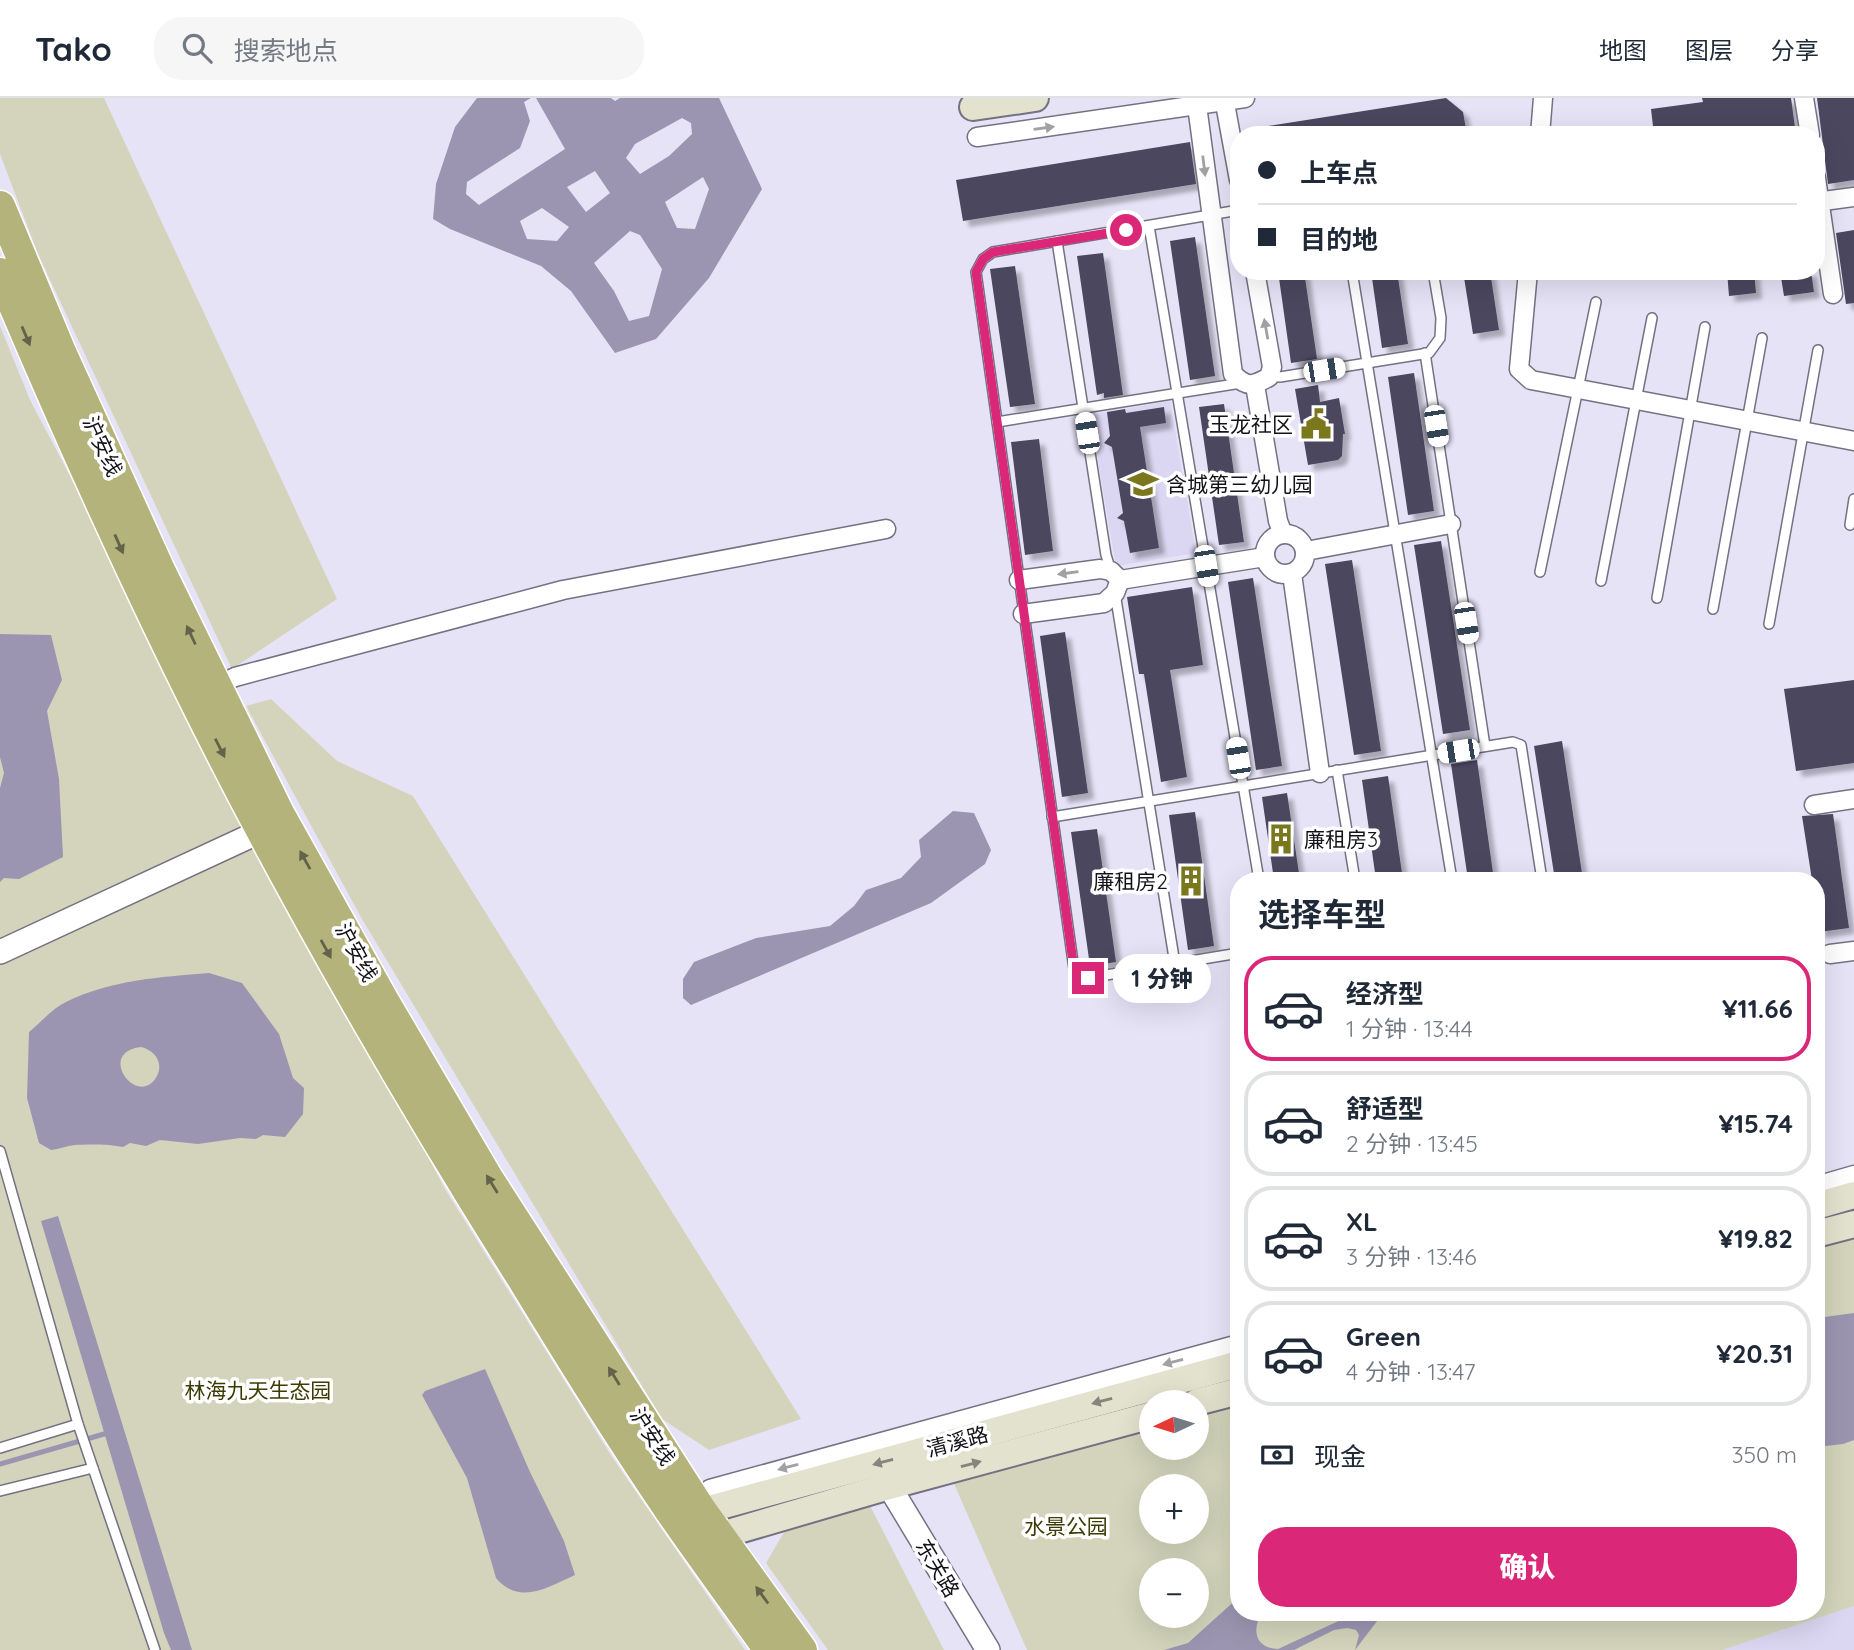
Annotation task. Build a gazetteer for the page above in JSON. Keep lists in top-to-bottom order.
{
  "streets": {
    "highway": ["沪安线"],
    "main road": ["清溪路"],
    "street": ["东关路"]
  },
  "crossings": [
    ["沪安线", "清溪路"],
    ["清溪路", "东关路"]
  ],
  "parks": ["林海九天生态园", "水景公园"],
  "places": {
    "public building": ["玉龙社区"],
    "school or university": ["含城第三幼儿园"],
    "building": ["廉租房3", "廉租房2"]
  },
  "north": "left",
  "page": {
    "header": "Tako",
    "search": "搜索地点",
    "nav": ["地图", "图层", "分享"],
    "banner": ["上车点", "目的地"],
    "heading": "选择车型",
    "bubble": "1 分钟",
    "list": [
      {
        "name": "经济型",
        "note": "1 分钟 · 13:44",
        "value": "¥11.66"
      },
      {
        "name": "舒适型",
        "note": "2 分钟 · 13:45",
        "value": "¥15.74"
      },
      {
        "name": "XL",
        "note": "3 分钟 · 13:46",
        "value": "¥19.82"
      },
      {
        "name": "Green",
        "note": "4 分钟 · 13:47",
        "value": "¥20.31"
      }
    ],
    "map_buttons": ["+", "−"],
    "pay": ["现金", "350 m"],
    "buttons": "确认"
  }
}
